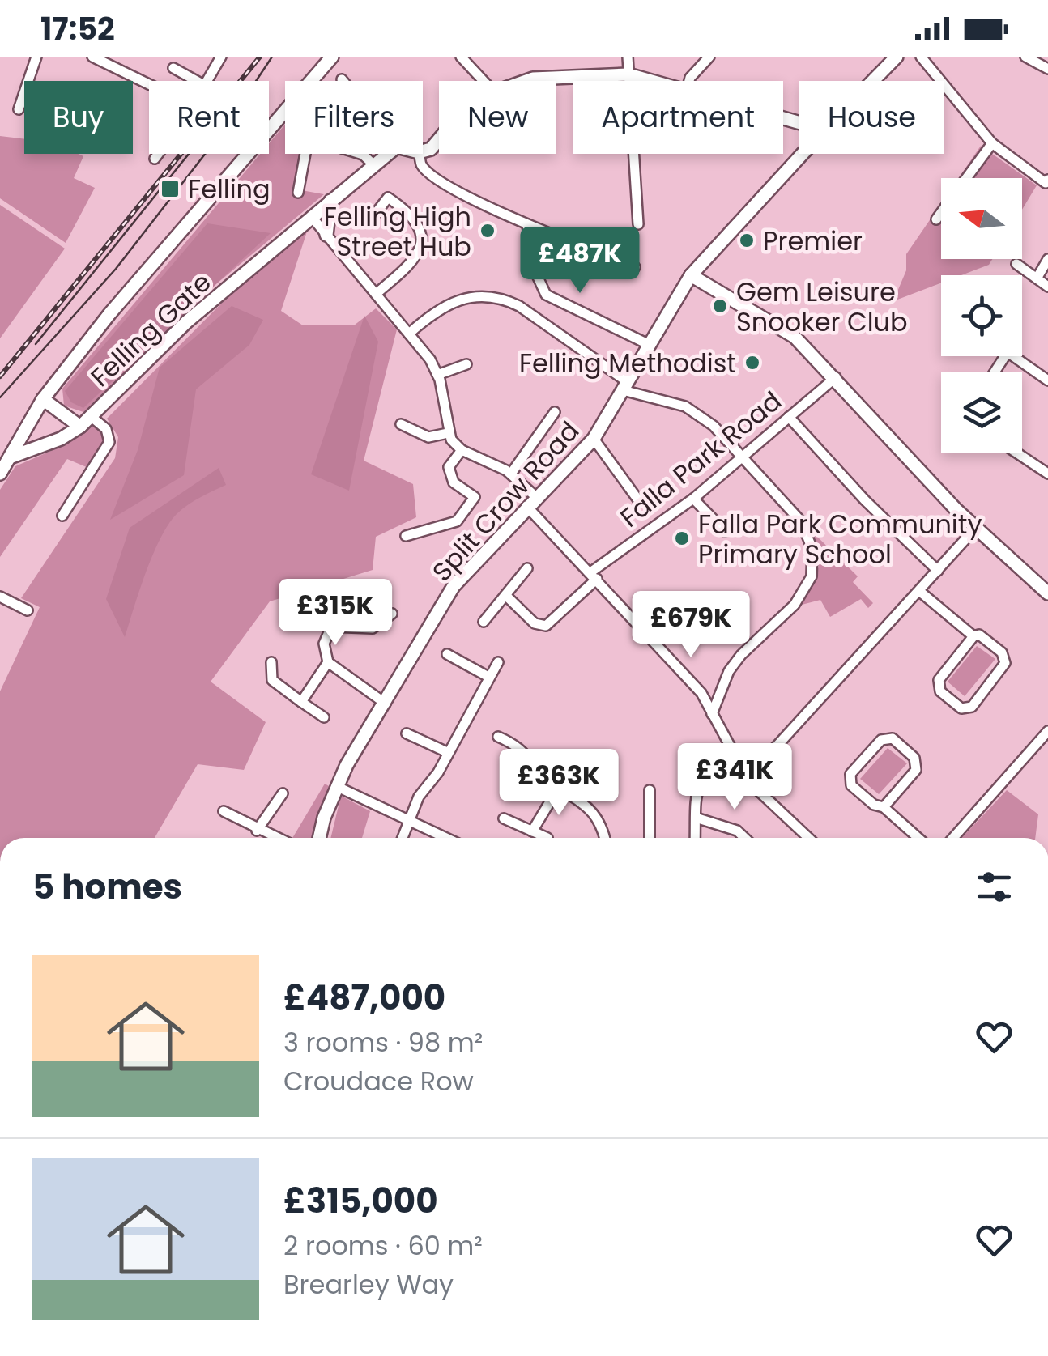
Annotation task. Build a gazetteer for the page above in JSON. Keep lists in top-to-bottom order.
{
  "streets": {
    "street": ["Felling Gate", "Falla Park Road", "Split Crow Road"]
  },
  "places": {
    "transit": ["Felling"],
    "other": [
      "Felling High Street Hub",
      "Premier",
      "Gem Leisure Snooker Club",
      "Felling Methodist",
      "Falla Park Community Primary School"
    ]
  },
  "north": "left",
  "page": {
    "status": "17:52",
    "chip": [
      "Buy",
      "Rent",
      "Filters",
      "New",
      "Apartment",
      "House"
    ],
    "price": [
      "£487K",
      "£315K",
      "£679K",
      "£341K",
      "£363K"
    ],
    "heading": "5 homes",
    "list": [
      {
        "name": "£487,000",
        "note": "3 rooms · 98 m² · Croudace Row"
      },
      {
        "name": "£315,000",
        "note": "2 rooms · 60 m² · Brearley Way"
      }
    ]
  }
}
